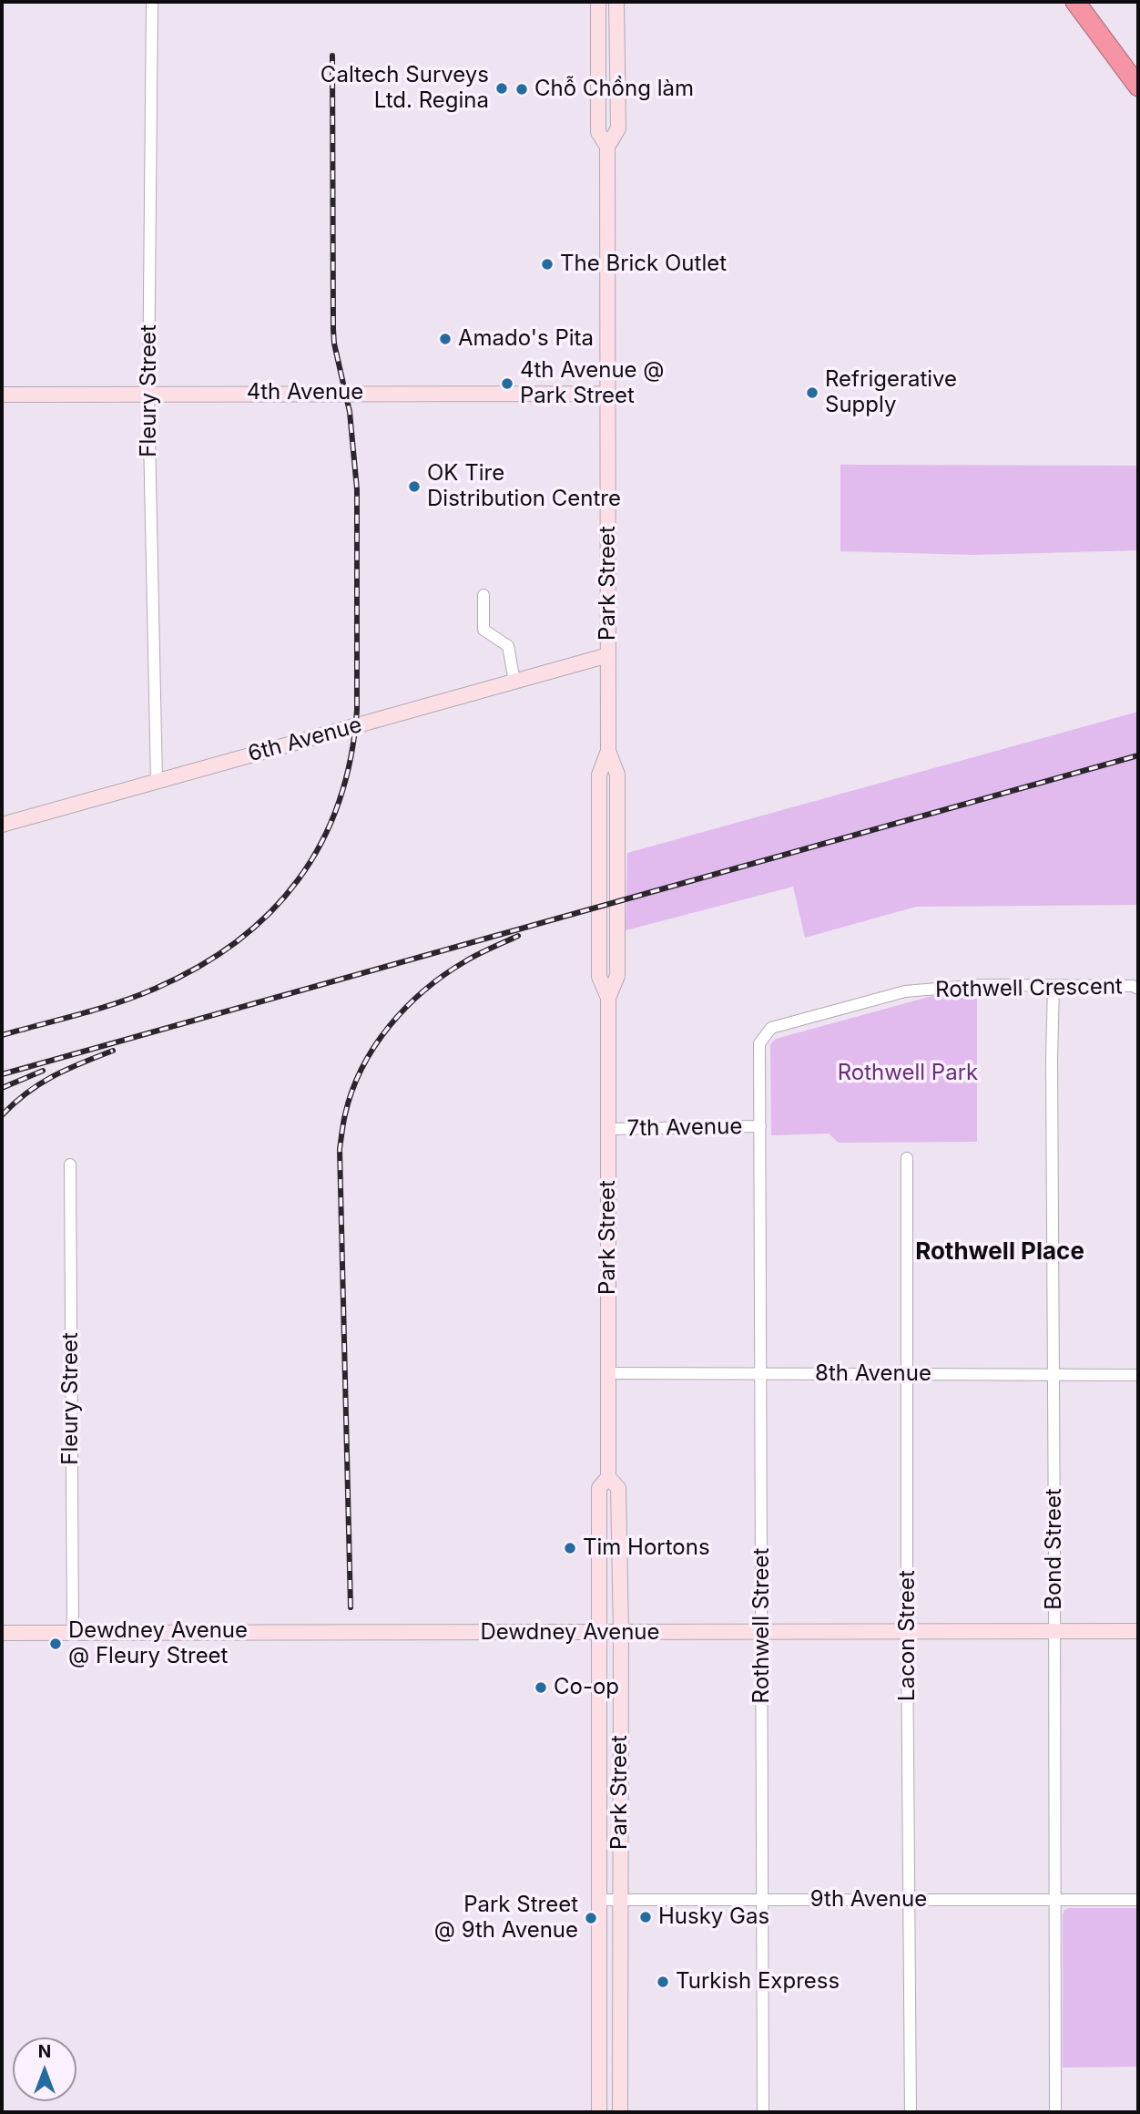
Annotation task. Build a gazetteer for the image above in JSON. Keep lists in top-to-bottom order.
{
  "streets": {
    "main road": [
      "4th Avenue",
      "Park Street",
      "6th Avenue",
      "Dewdney Avenue"
    ],
    "street": [
      "Fleury Street",
      "Rothwell Crescent",
      "7th Avenue",
      "8th Avenue",
      "Bond Street",
      "Rothwell Street",
      "Lacon Street",
      "9th Avenue"
    ]
  },
  "crossings": [
    ["Fleury Street", "4th Avenue"],
    ["Fleury Street", "6th Avenue"],
    ["Fleury Street", "Dewdney Avenue"],
    ["4th Avenue", "Park Street"],
    ["Park Street", "6th Avenue"],
    ["Park Street", "7th Avenue"],
    ["Park Street", "8th Avenue"],
    ["Park Street", "Dewdney Avenue"],
    ["Park Street", "9th Avenue"],
    ["Rothwell Crescent", "7th Avenue"],
    ["Rothwell Crescent", "Bond Street"],
    ["Rothwell Crescent", "Rothwell Street"],
    ["8th Avenue", "Bond Street"],
    ["8th Avenue", "Rothwell Street"],
    ["8th Avenue", "Lacon Street"],
    ["Bond Street", "Dewdney Avenue"],
    ["Bond Street", "9th Avenue"],
    ["Rothwell Street", "Dewdney Avenue"],
    ["Rothwell Street", "9th Avenue"],
    ["Dewdney Avenue", "Lacon Street"],
    ["Lacon Street", "9th Avenue"]
  ],
  "districts": ["Rothwell Place"],
  "parks": ["Rothwell Park"],
  "places": [
    "Caltech Surveys Ltd. Regina",
    "Chỗ Chồng làm",
    "The Brick Outlet",
    "Amado's Pita",
    "4th Avenue @ Park Street",
    "Refrigerative Supply",
    "OK Tire Distribution Centre",
    "Tim Hortons",
    "Dewdney Avenue @ Fleury Street",
    "Co-op",
    "Husky Gas",
    "Park Street @ 9th Avenue",
    "Turkish Express"
  ],
  "north": "top"
}
